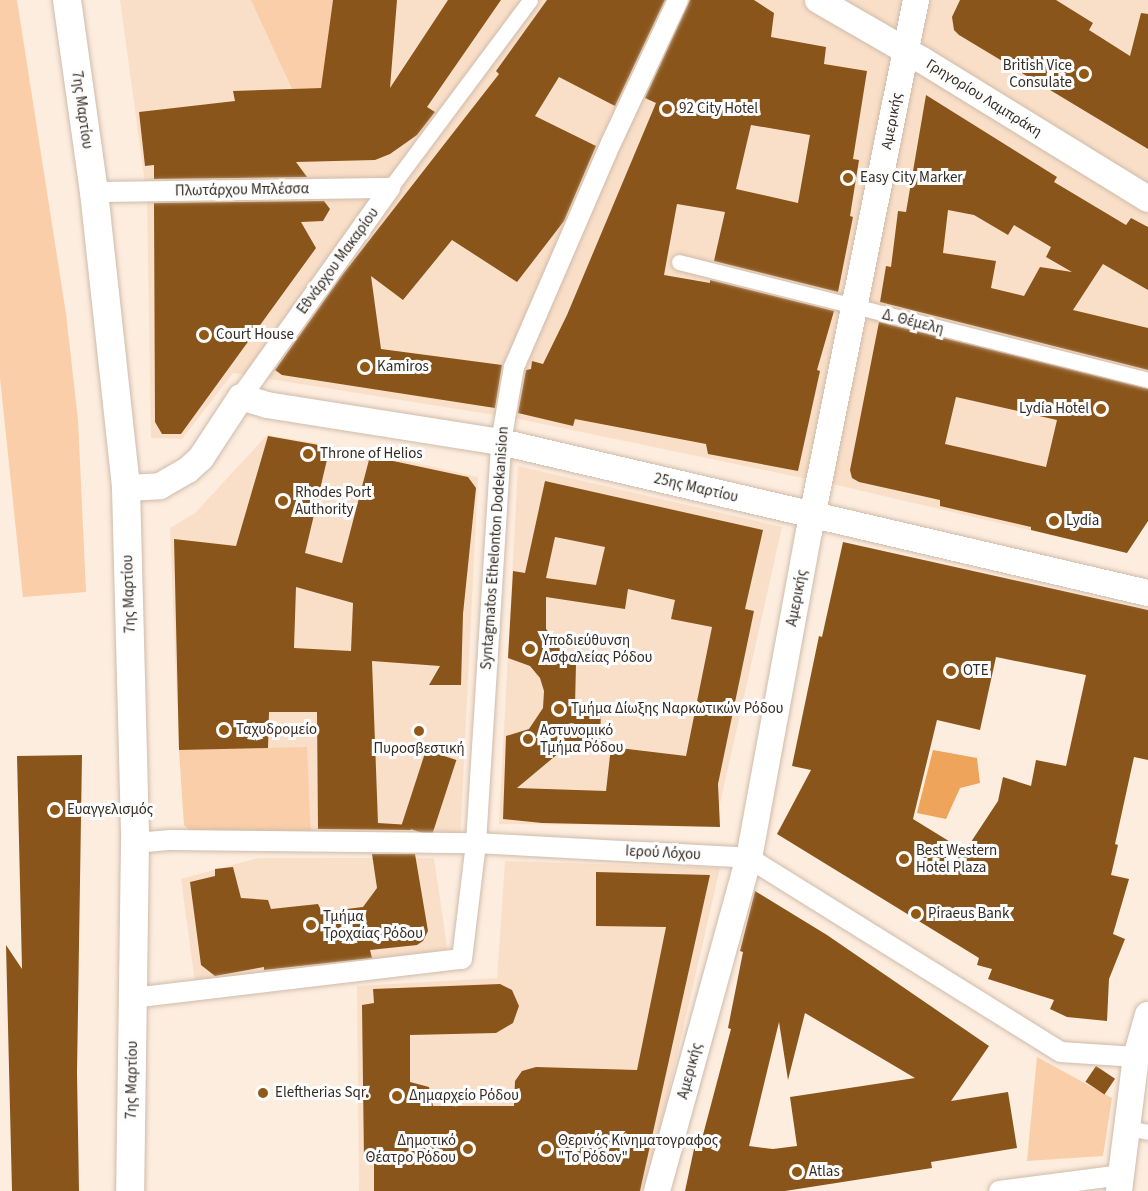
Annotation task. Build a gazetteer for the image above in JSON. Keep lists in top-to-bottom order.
{
  "streets": {
    "main road": ["7ης Μαρτίου"],
    "street": [
      "Γρηγορίου Λαμπράκη",
      "Αμερικής",
      "Πλωτάρχου Μπλέσσα",
      "Εθνάρχου Μακαρίου",
      "Δ. Θέμελη",
      "25ης Μαρτίου",
      "Syntagmatos Ethelonton Dodekanision",
      "Ιερού Λόχου"
    ]
  },
  "crossings": [
    ["Γρηγορίου Λαμπράκη", "Αμερικής"],
    ["7ης Μαρτίου", "Πλωτάρχου Μπλέσσα"],
    ["7ης Μαρτίου", "Εθνάρχου Μακαρίου"],
    ["7ης Μαρτίου", "Syntagmatos Ethelonton Dodekanision"],
    ["7ης Μαρτίου", "Ιερού Λόχου"],
    ["Αμερικής", "Δ. Θέμελη"],
    ["Αμερικής", "25ης Μαρτίου"],
    ["Αμερικής", "Ιερού Λόχου"],
    ["Πλωτάρχου Μπλέσσα", "Εθνάρχου Μακαρίου"],
    ["Εθνάρχου Μακαρίου", "25ης Μαρτίου"],
    ["25ης Μαρτίου", "Syntagmatos Ethelonton Dodekanision"],
    ["Syntagmatos Ethelonton Dodekanision", "Ιερού Λόχου"]
  ],
  "places": [
    "British Vice Consulate",
    "92 City Hotel",
    "Easy City Marker",
    "Court House",
    "Kamiros",
    "Lydia Hotel",
    "Throne of Helios",
    "Rhodes Port Authority",
    "Lydia",
    "Υποδιεύθυνση Ασφαλείας Ρόδου",
    "OTE",
    "Τμήμα Δίωξης Ναρκωτικών Ρόδου",
    "Ταχυδρομείο",
    "Πυροσβεστική",
    "Αστυνομικό Τμήμα Ρόδου",
    "Ευαγγελισμός",
    "Best Western Hotel Plaza",
    "Piraeus Bank",
    "Τμήμα Τροχαίας Ρόδου",
    "Eleftherias Sqr.",
    "Δημαρχείο Ρόδου",
    "Δημοτικό Θέατρο Ρόδου",
    "Θερινός Κινηματογραφος \"Το Ρόδον\"",
    "Atlas"
  ]
}
